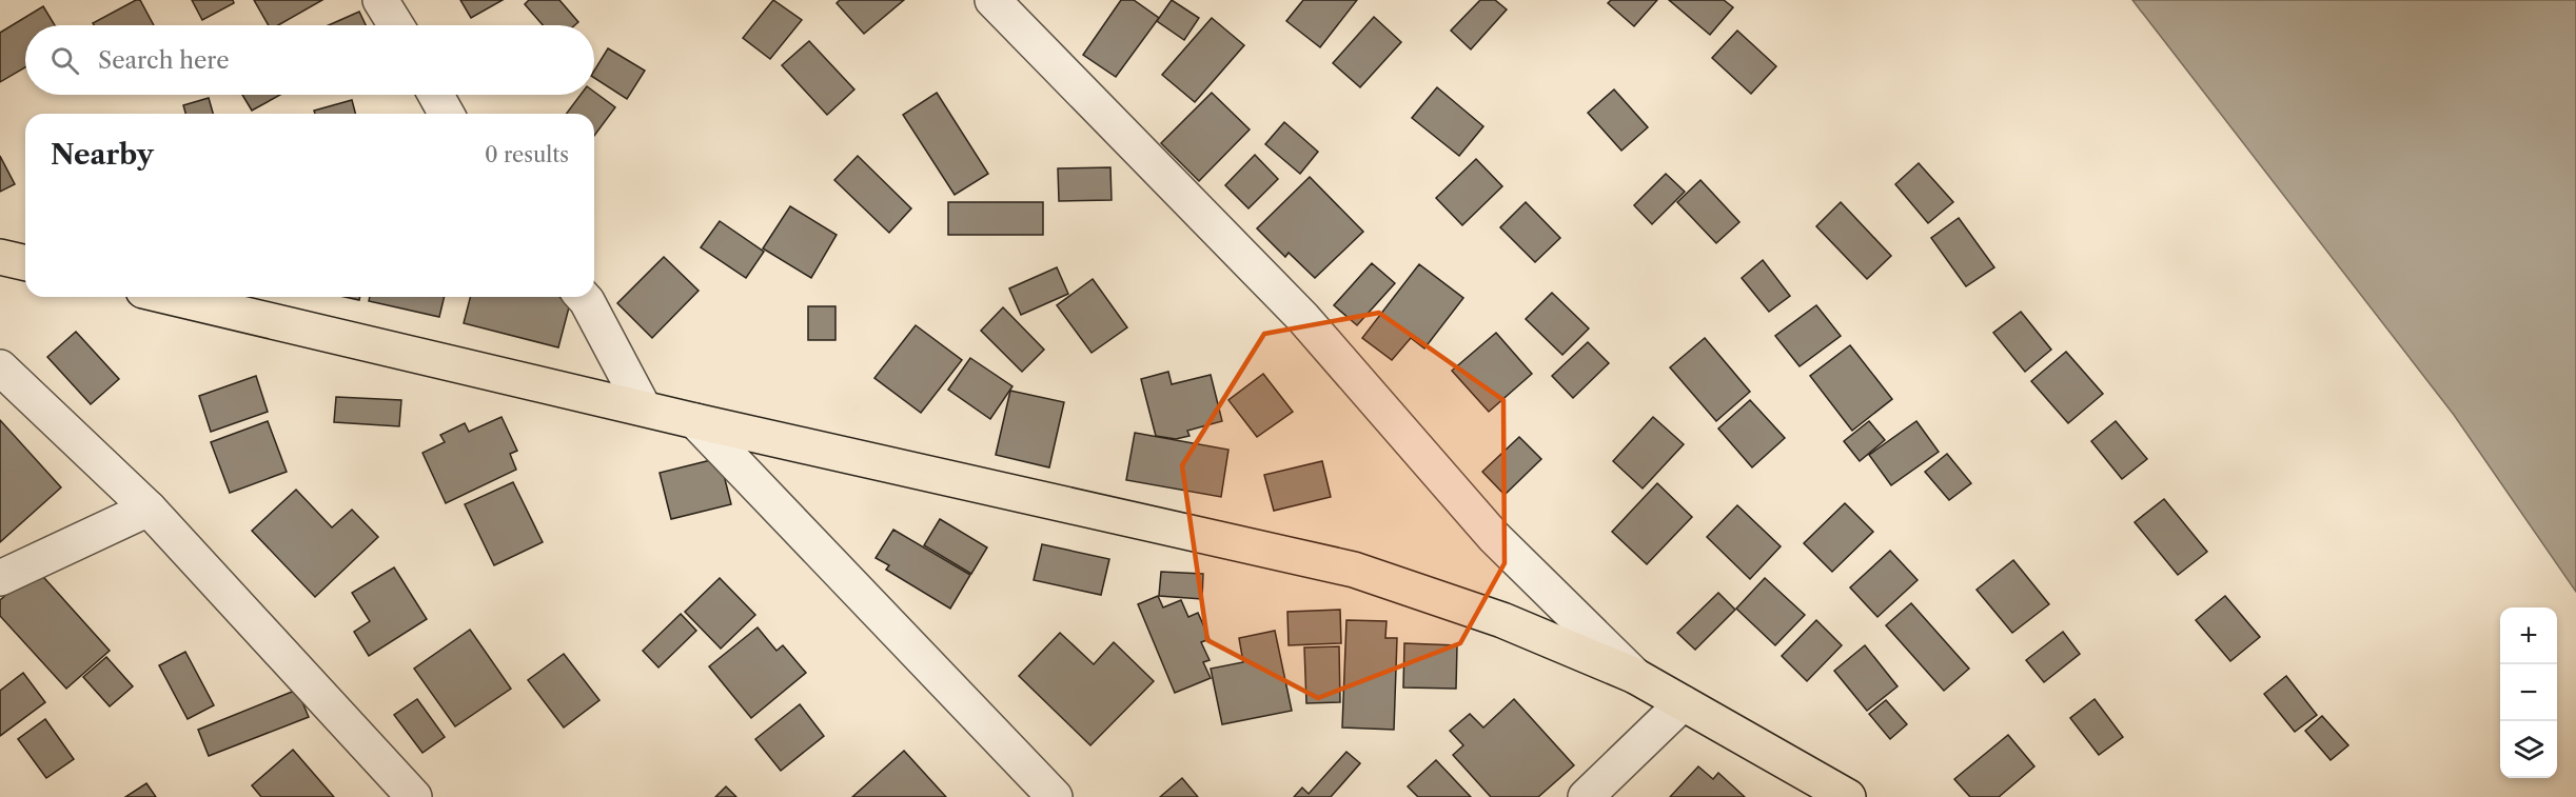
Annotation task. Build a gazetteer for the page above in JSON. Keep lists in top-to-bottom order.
{
  "page": {
    "search": "Search here",
    "heading": ["Nearby", "0 results"],
    "map_buttons": ["+", "−"]
  }
}
